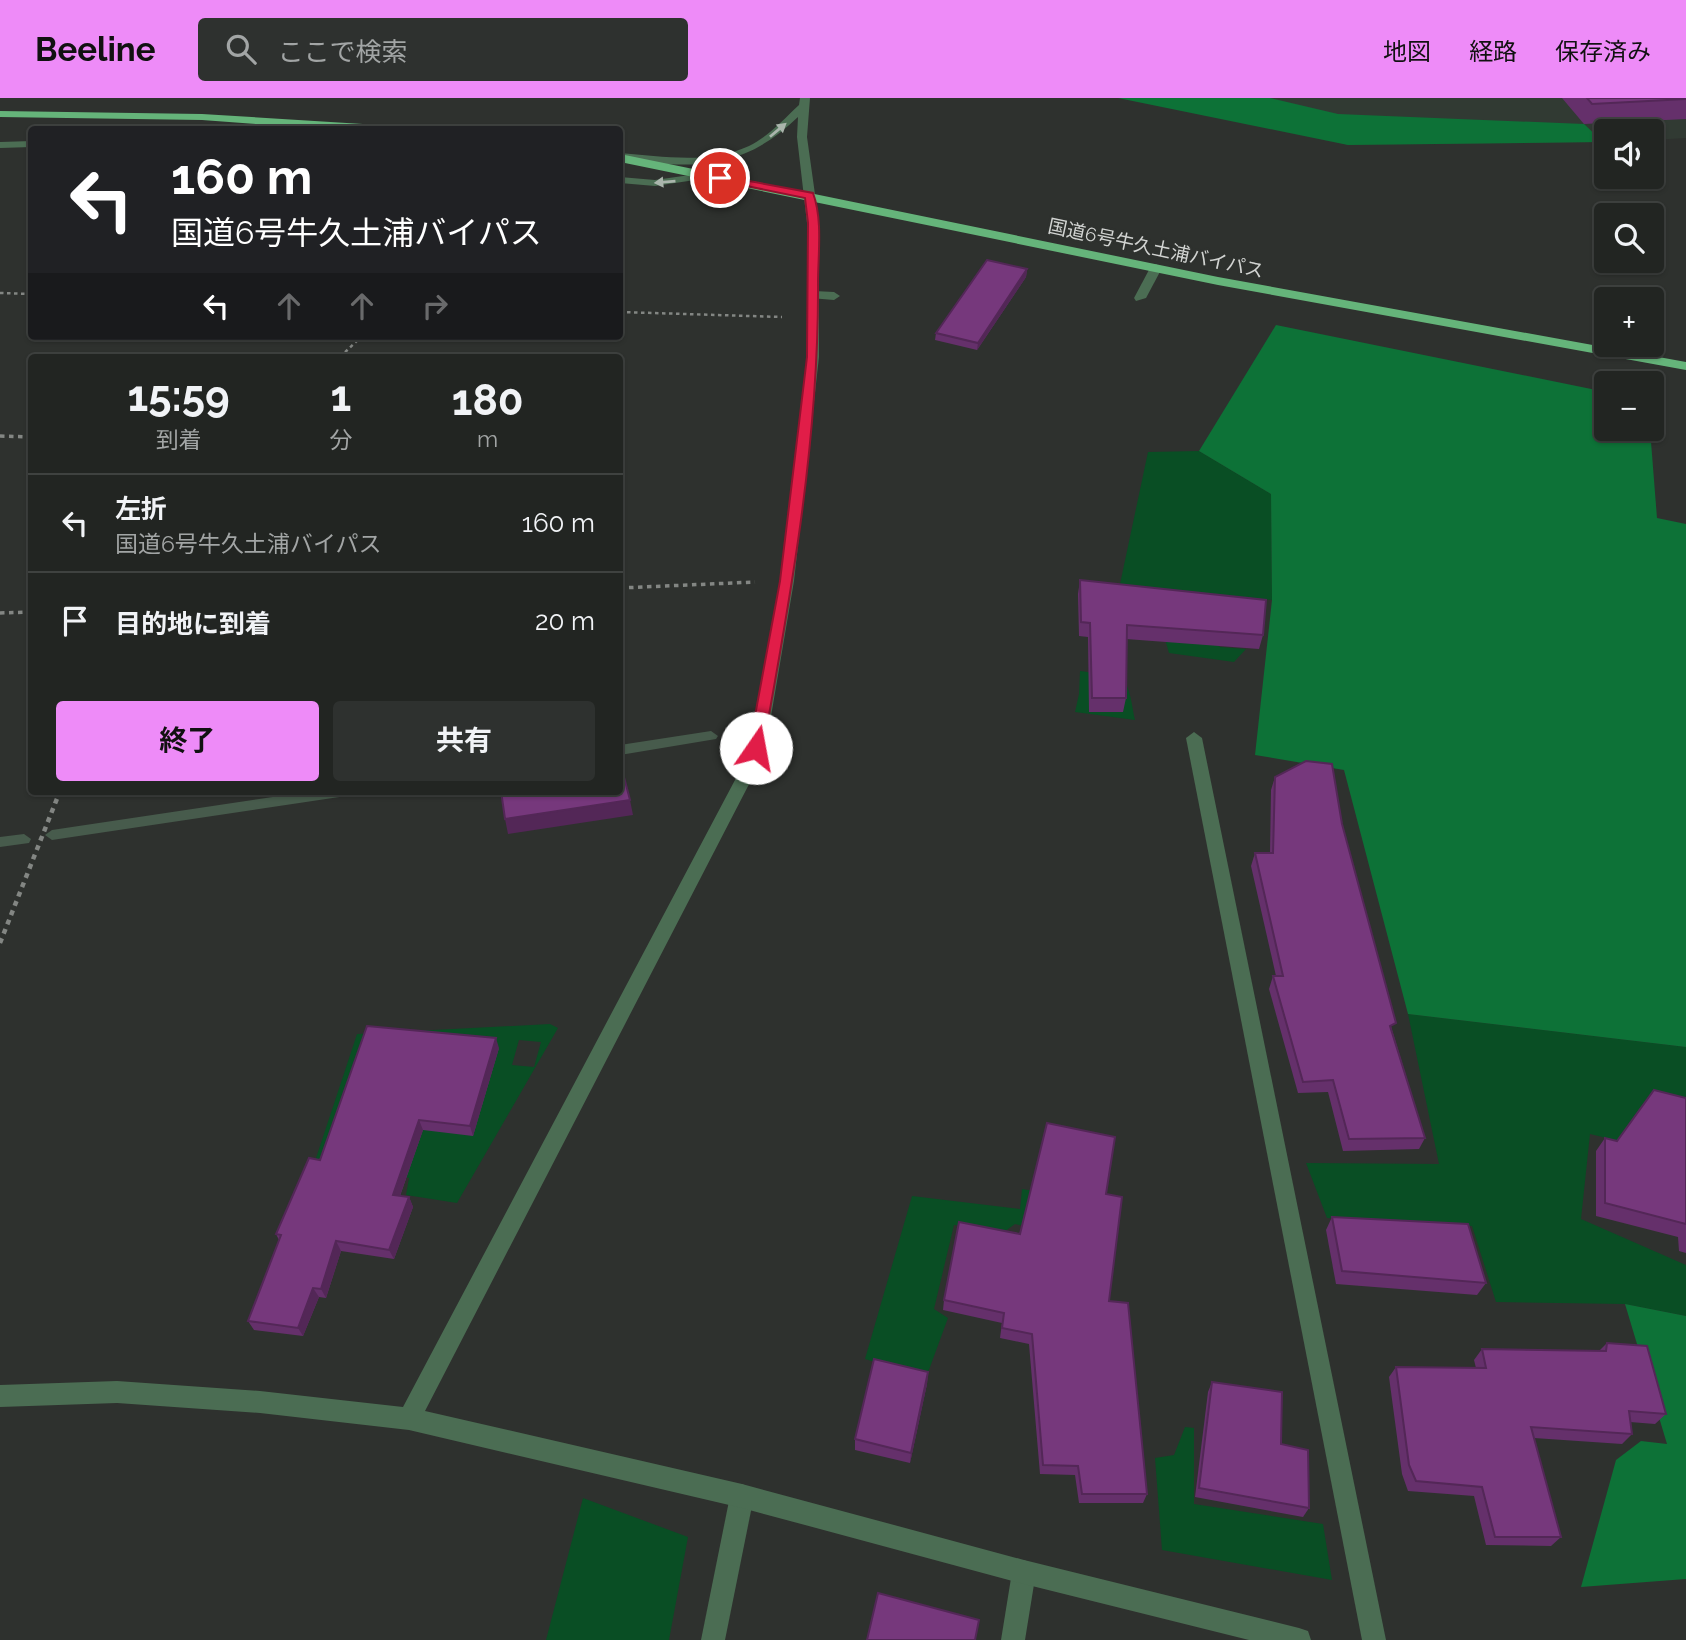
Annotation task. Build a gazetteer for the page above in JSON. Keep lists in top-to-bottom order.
{
  "streets": {
    "highway": ["国道6号牛久土浦バイパス"]
  },
  "page": {
    "header": "Beeline",
    "search": "ここで検索",
    "nav": ["地図", "経路", "保存済み"],
    "map_buttons": ["+", "−"],
    "turn": ["160 m", "国道6号牛久土浦バイパス"],
    "eta": [
      "15:59",
      "到着",
      "1",
      "分",
      "180",
      "m"
    ],
    "list": [
      {
        "name": "左折",
        "note": "国道6号牛久土浦バイパス",
        "value": "160 m"
      },
      {
        "name": "目的地に到着",
        "value": "20 m"
      }
    ],
    "buttons": ["終了", "共有"]
  }
}
